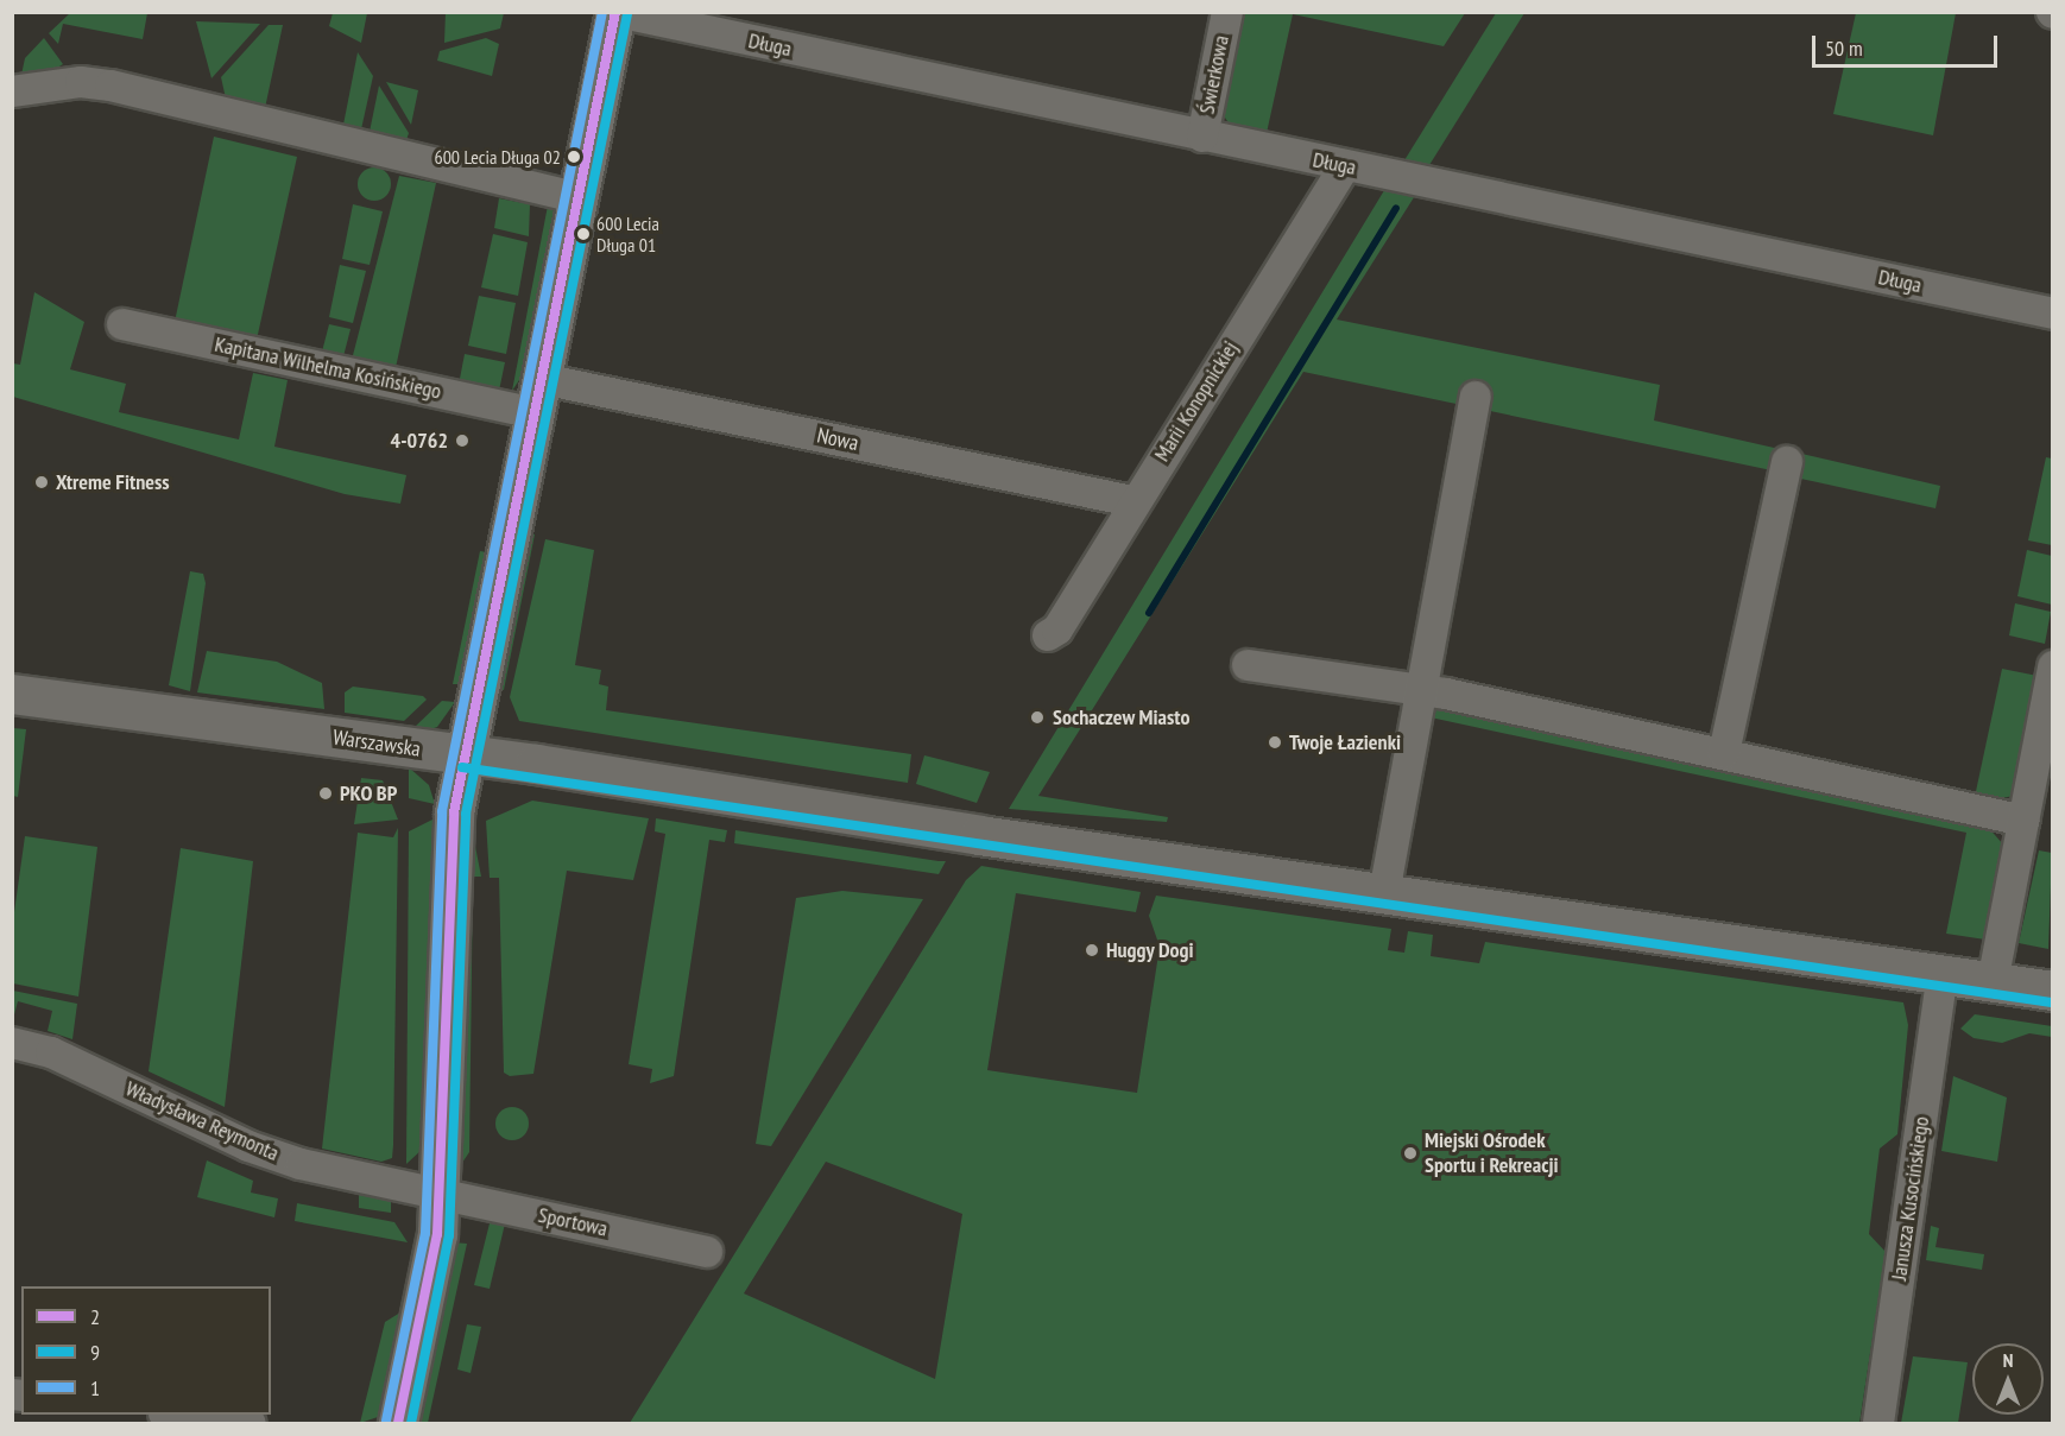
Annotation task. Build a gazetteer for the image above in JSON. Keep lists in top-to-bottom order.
{
  "streets": {
    "street": [
      "Długa",
      "Świerkowa",
      "Kapitana Wilhelma Kosińskiego",
      "Marii Konopnickiej",
      "Nowa",
      "Warszawska",
      "Władysława Reymonta",
      "Janusza Kusocińskiego",
      "Sportowa"
    ]
  },
  "crossings": [
    ["Długa", "Świerkowa"],
    ["Długa", "Marii Konopnickiej"],
    ["Kapitana Wilhelma Kosińskiego", "Nowa"],
    ["Marii Konopnickiej", "Nowa"],
    ["Warszawska", "Janusza Kusocińskiego"],
    ["Władysława Reymonta", "Sportowa"]
  ],
  "places": [
    "600 Lecia Długa 02",
    "600 Lecia Długa 01",
    "4-0762",
    "Xtreme Fitness",
    "Sochaczew Miasto",
    "Twoje Łazienki",
    "PKO BP",
    "Huggy Dogi",
    "Miejski Ośrodek Sportu i Rekreacji"
  ],
  "lines": ["transit line 2", "transit line 1", "transit line 9"],
  "legend": ["2", "9", "1"],
  "scale_bar": "50 m",
  "north": "top"
}
